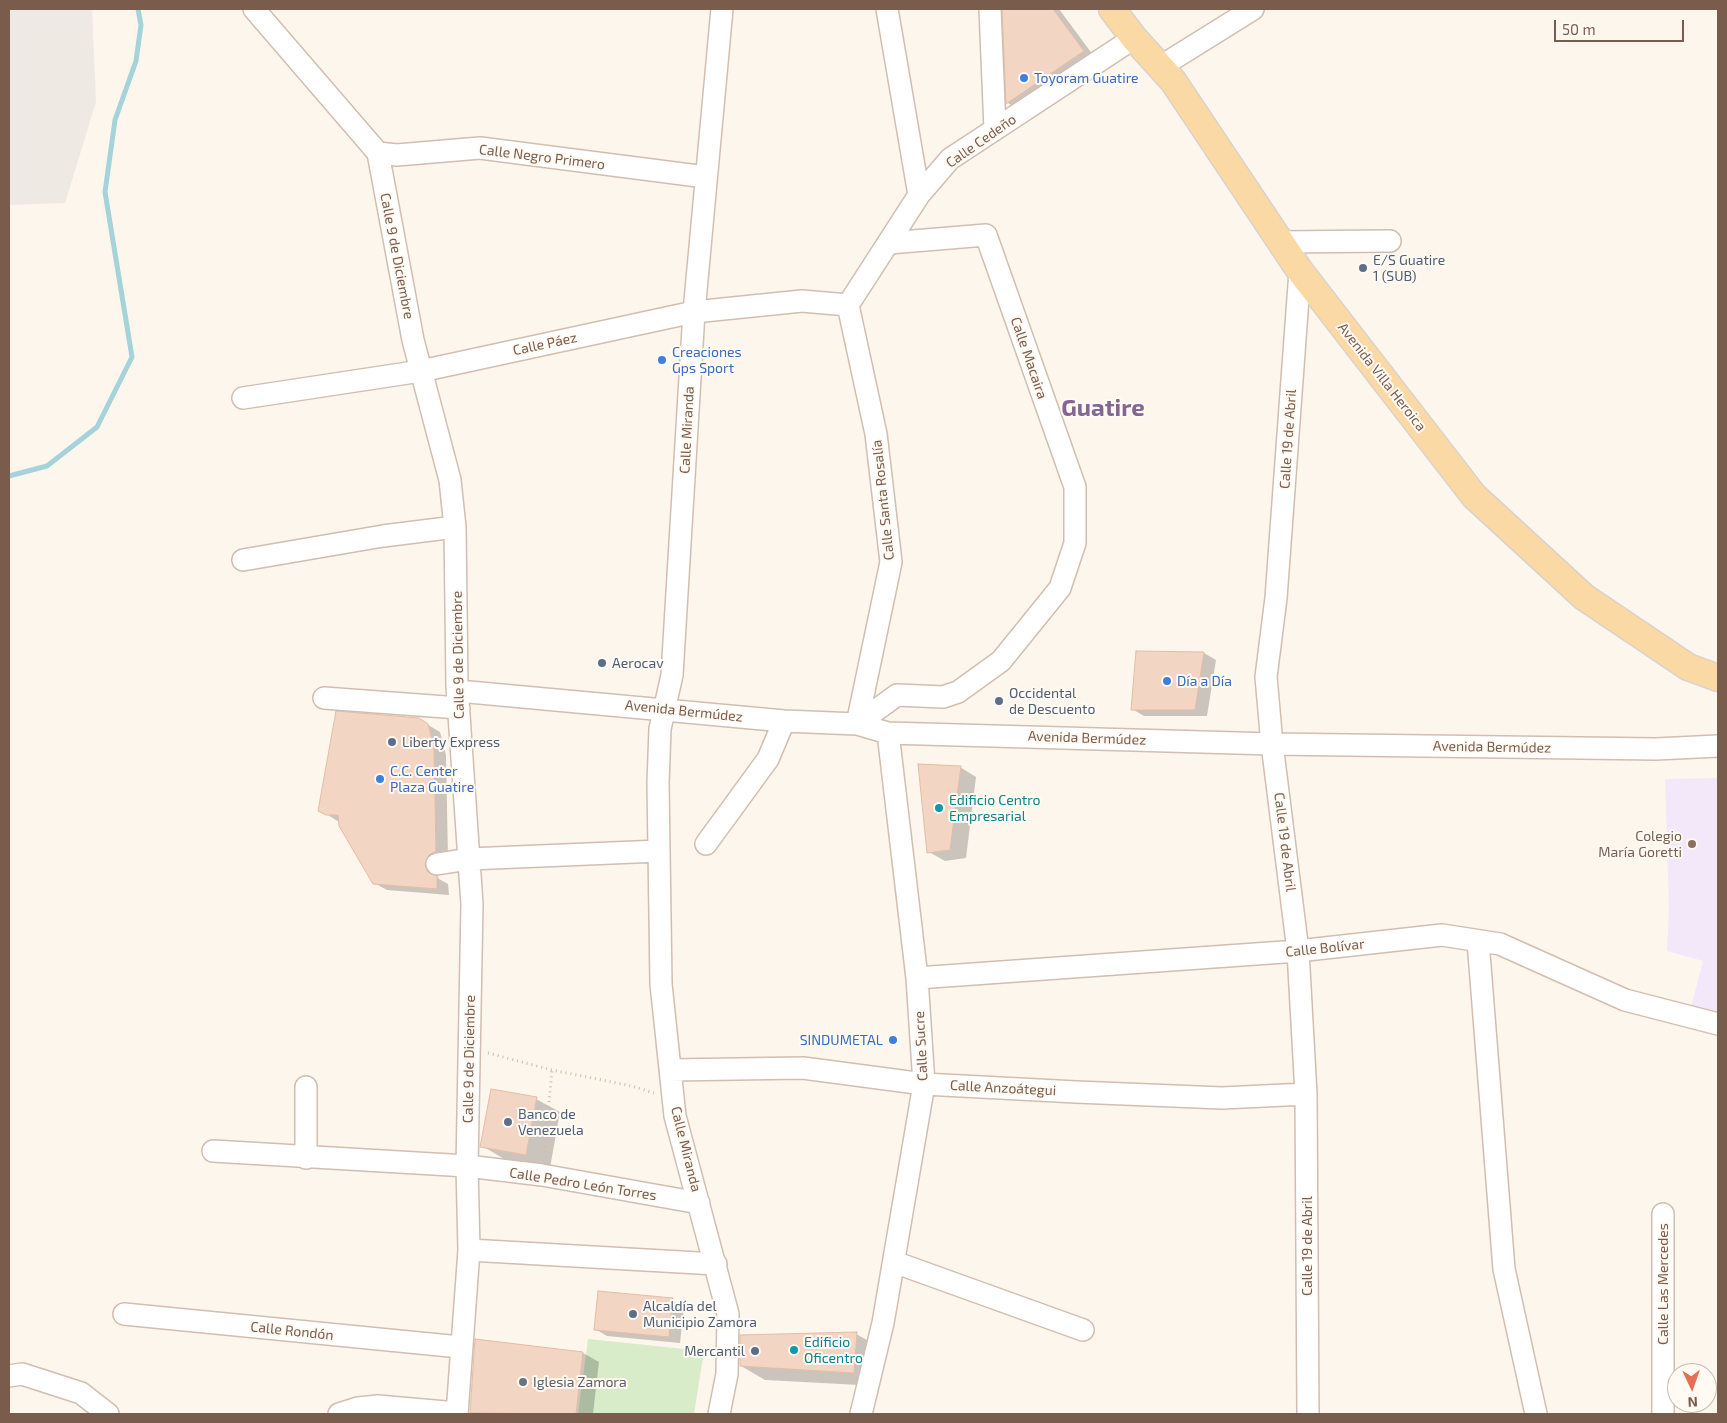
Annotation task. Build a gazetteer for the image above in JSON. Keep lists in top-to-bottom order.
{
  "streets": {
    "main road": ["Avenida Villa Heroica"],
    "street": [
      "Calle Cedeño",
      "Calle Negro Primero",
      "Calle 9 de Diciembre",
      "Calle Páez",
      "Calle Macaira",
      "Calle Miranda",
      "Calle 19 de Abril",
      "Calle Santa Rosalía",
      "Avenida Bermúdez",
      "Calle Bolívar",
      "Calle Sucre",
      "Calle Anzoátegui",
      "Calle Pedro León Torres",
      "Calle Las Mercedes",
      "Calle Rondón"
    ]
  },
  "crossings": [
    ["Calle Cedeño", "Calle Páez"],
    ["Calle Cedeño", "Calle Macaira"],
    ["Calle Cedeño", "Avenida Villa Heroica"],
    ["Calle Cedeño", "Calle Santa Rosalía"],
    ["Calle Negro Primero", "Calle 9 de Diciembre"],
    ["Calle Negro Primero", "Calle Miranda"],
    ["Calle 9 de Diciembre", "Calle Páez"],
    ["Calle 9 de Diciembre", "Avenida Bermúdez"],
    ["Calle 9 de Diciembre", "Calle Pedro León Torres"],
    ["Calle 9 de Diciembre", "Calle Rondón"],
    ["Calle Páez", "Calle Miranda"],
    ["Calle Páez", "Calle Santa Rosalía"],
    ["Calle Macaira", "Calle Santa Rosalía"],
    ["Calle Macaira", "Avenida Bermúdez"],
    ["Avenida Villa Heroica", "Calle 19 de Abril"],
    ["Calle Miranda", "Avenida Bermúdez"],
    ["Calle Miranda", "Calle Anzoátegui"],
    ["Calle Miranda", "Calle Pedro León Torres"],
    ["Calle 19 de Abril", "Avenida Bermúdez"],
    ["Calle 19 de Abril", "Calle Bolívar"],
    ["Calle 19 de Abril", "Calle Anzoátegui"],
    ["Calle Santa Rosalía", "Avenida Bermúdez"],
    ["Avenida Bermúdez", "Calle Sucre"],
    ["Calle Bolívar", "Calle Sucre"],
    ["Calle Sucre", "Calle Anzoátegui"]
  ],
  "districts": ["Guatire"],
  "places": [
    "Toyoram Guatire",
    "E/S Guatire 1 (SUB)",
    "Creaciones Gps Sport",
    "Aerocav",
    "Día a Día",
    "Occidental de Descuento",
    "Liberty Express",
    "C.C. Center Plaza Guatire",
    "Edificio Centro Empresarial",
    "Colegio María Goretti",
    "SINDUMETAL",
    "Banco de Venezuela",
    "Alcaldía del Municipio Zamora",
    "Edificio Oficentro",
    "Mercantil",
    "Iglesia Zamora"
  ],
  "scale_bar": "50 m",
  "north": "bottom"
}
